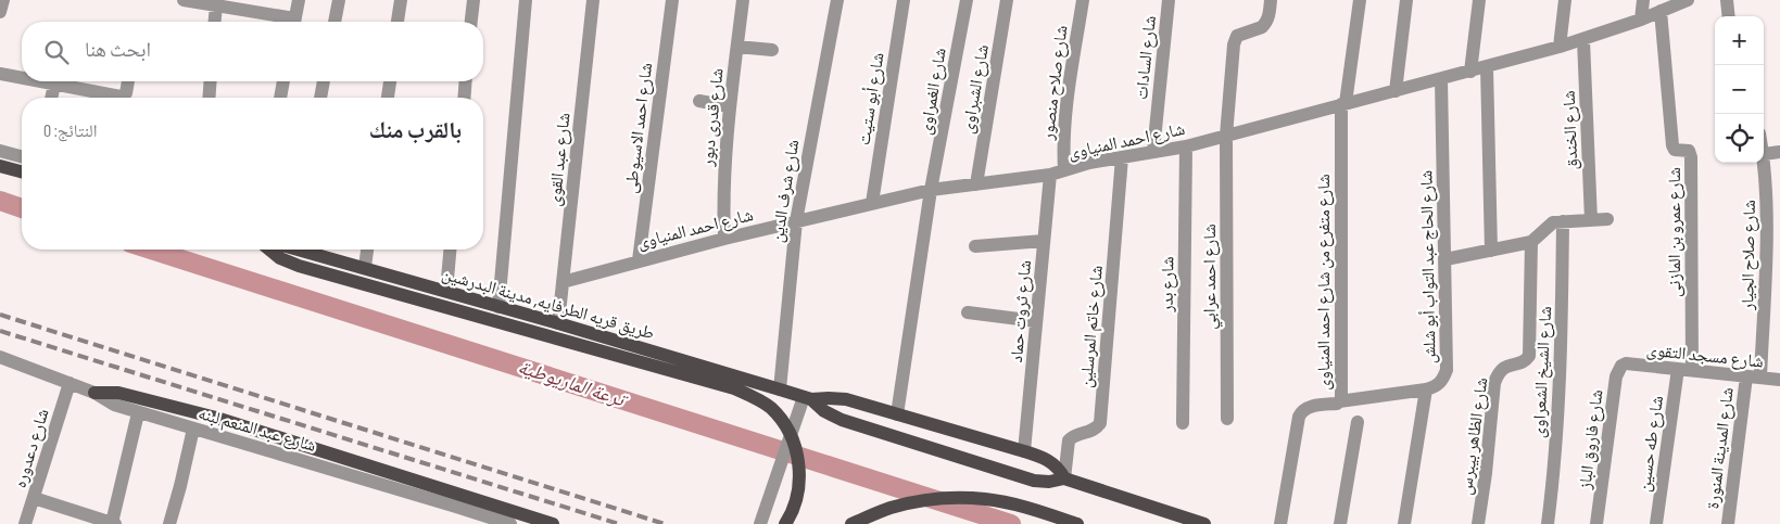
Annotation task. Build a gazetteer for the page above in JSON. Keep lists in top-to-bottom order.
{
  "streets": {
    "main road": ["طريق قريه الطرفايه, مدينة البدرشين"],
    "street": [
      "شارع السادات",
      "شارع صلاح منصور",
      "شارع الشبراوى",
      "شارع الغمراوى",
      "شارع أبو ستيت",
      "شارع قدرى دبور",
      "شارع احمد الاسيوطى",
      "شارع الخندق",
      "شارع احمد المنياوى",
      "شارع عبد القوى",
      "شارع شرف الدين",
      "شارع عمرو بن المازنى",
      "شارع صلاح الجيار",
      "شارع الحاج عبد التواب أبو شلش",
      "شارع احمد عرابي",
      "شارع متفرع من شارع احمد المنياوى",
      "شارع بدر",
      "شارع ثروت حماد",
      "شارع خاتم المرسلين",
      "شارع مسجد التقوى",
      "شارع الشيخ الشعراوى",
      "شارع عبد المنعم لبنه",
      "شارع الظاهر بيبرس",
      "شارع فاروق الباز",
      "شارع طه حسين",
      "شارع دعدوره",
      "شارع المدينة المنورة"
    ]
  },
  "crossings": [
    ["شارع السادات", "شارع احمد المنياوى"],
    ["شارع صلاح منصور", "شارع احمد المنياوى"],
    ["شارع الشبراوى", "شارع احمد المنياوى"],
    ["شارع الغمراوى", "شارع احمد المنياوى"],
    ["شارع الغمراوى", "طريق قريه الطرفايه, مدينة البدرشين"],
    ["شارع أبو ستيت", "شارع احمد المنياوى"],
    ["شارع قدرى دبور", "شارع احمد المنياوى"],
    ["شارع احمد الاسيوطى", "شارع احمد المنياوى"],
    ["شارع الخندق", "شارع احمد المنياوى"],
    ["شارع احمد المنياوى", "شارع عبد القوى"],
    ["شارع احمد المنياوى", "شارع شرف الدين"],
    ["شارع احمد المنياوى", "شارع عمرو بن المازنى"],
    ["شارع احمد المنياوى", "شارع الحاج عبد التواب أبو شلش"],
    ["شارع احمد المنياوى", "شارع احمد عرابي"],
    ["شارع احمد المنياوى", "شارع متفرع من شارع احمد المنياوى"],
    ["شارع احمد المنياوى", "شارع بدر"],
    ["شارع احمد المنياوى", "شارع ثروت حماد"],
    ["شارع احمد المنياوى", "شارع خاتم المرسلين"],
    ["شارع عبد القوى", "طريق قريه الطرفايه, مدينة البدرشين"],
    ["شارع شرف الدين", "طريق قريه الطرفايه, مدينة البدرشين"],
    ["شارع عمرو بن المازنى", "شارع مسجد التقوى"],
    ["شارع صلاح الجيار", "شارع مسجد التقوى"],
    ["شارع الحاج عبد التواب أبو شلش", "شارع متفرع من شارع احمد المنياوى"],
    ["طريق قريه الطرفايه, مدينة البدرشين", "شارع ثروت حماد"],
    ["طريق قريه الطرفايه, مدينة البدرشين", "شارع خاتم المرسلين"],
    ["شارع مسجد التقوى", "شارع فاروق الباز"],
    ["شارع مسجد التقوى", "شارع طه حسين"],
    ["شارع مسجد التقوى", "شارع المدينة المنورة"],
    ["شارع عبد المنعم لبنه", "شارع دعدوره"]
  ],
  "water": ["ترعة الماريوطية"],
  "page": {
    "map_buttons": ["+", "−"],
    "search": "ابحث هنا",
    "heading": ["بالقرب منك", "النتائج: 0"]
  }
}
